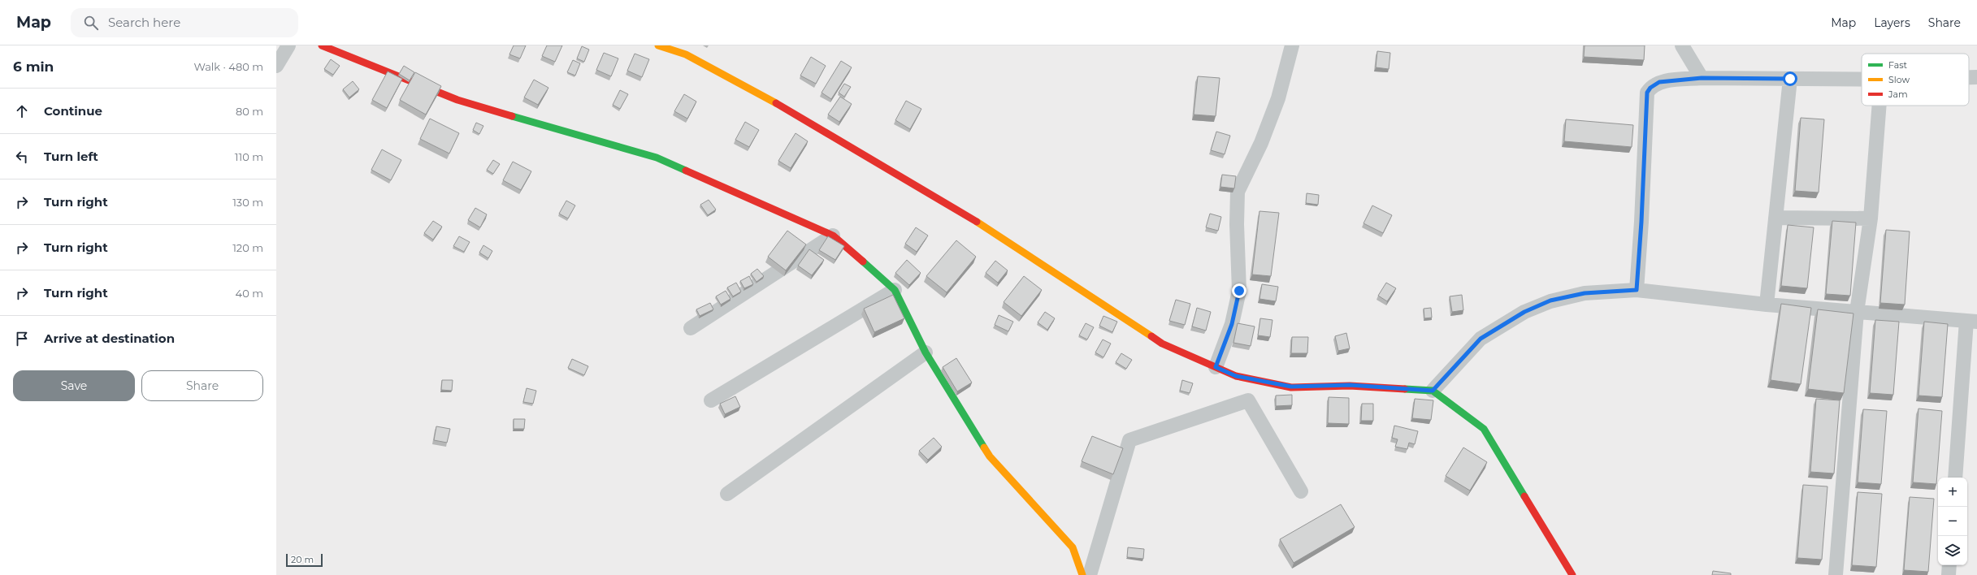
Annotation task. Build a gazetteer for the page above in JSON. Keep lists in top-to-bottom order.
{
  "legend": ["Fast", "Slow", "Jam"],
  "scale_bar": "20 m",
  "page": {
    "header": "Map",
    "search": "Search here",
    "nav": ["Map", "Layers", "Share"],
    "heading": ["6 min", "Walk · 480 m"],
    "list": [
      ["Continue", "80 m"],
      ["Turn left", "110 m"],
      ["Turn right", "130 m"],
      ["Turn right", "120 m"],
      ["Turn right", "40 m"],
      "Arrive at destination"
    ],
    "buttons": ["Save", "Share"],
    "map_buttons": ["+", "−"],
    "scale": "20 m"
  }
}
